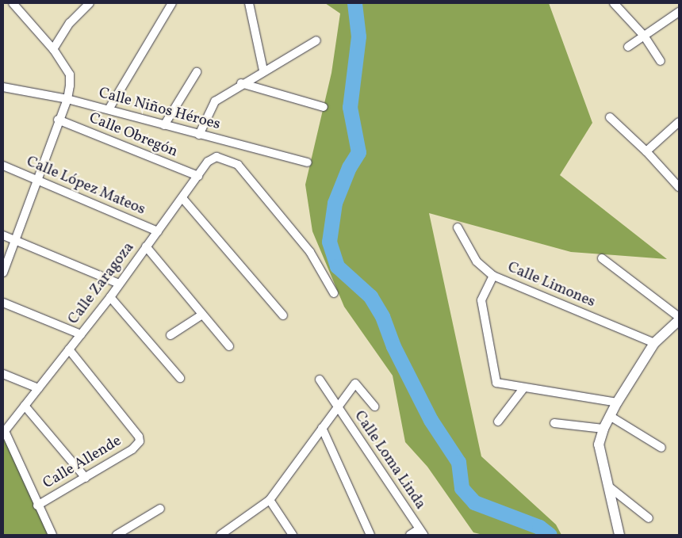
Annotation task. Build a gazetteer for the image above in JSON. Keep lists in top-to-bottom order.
{
  "streets": {
    "street": [
      "Calle Niños Héroes",
      "Calle Obregón",
      "Calle López Mateos",
      "Calle Zaragoza",
      "Calle Limones",
      "Calle Loma Linda",
      "Calle Allende"
    ]
  },
  "crossings": [
    ["Calle Obregón", "Calle Zaragoza"],
    ["Calle López Mateos", "Calle Zaragoza"],
    ["Calle Zaragoza", "Calle Allende"]
  ]
}
